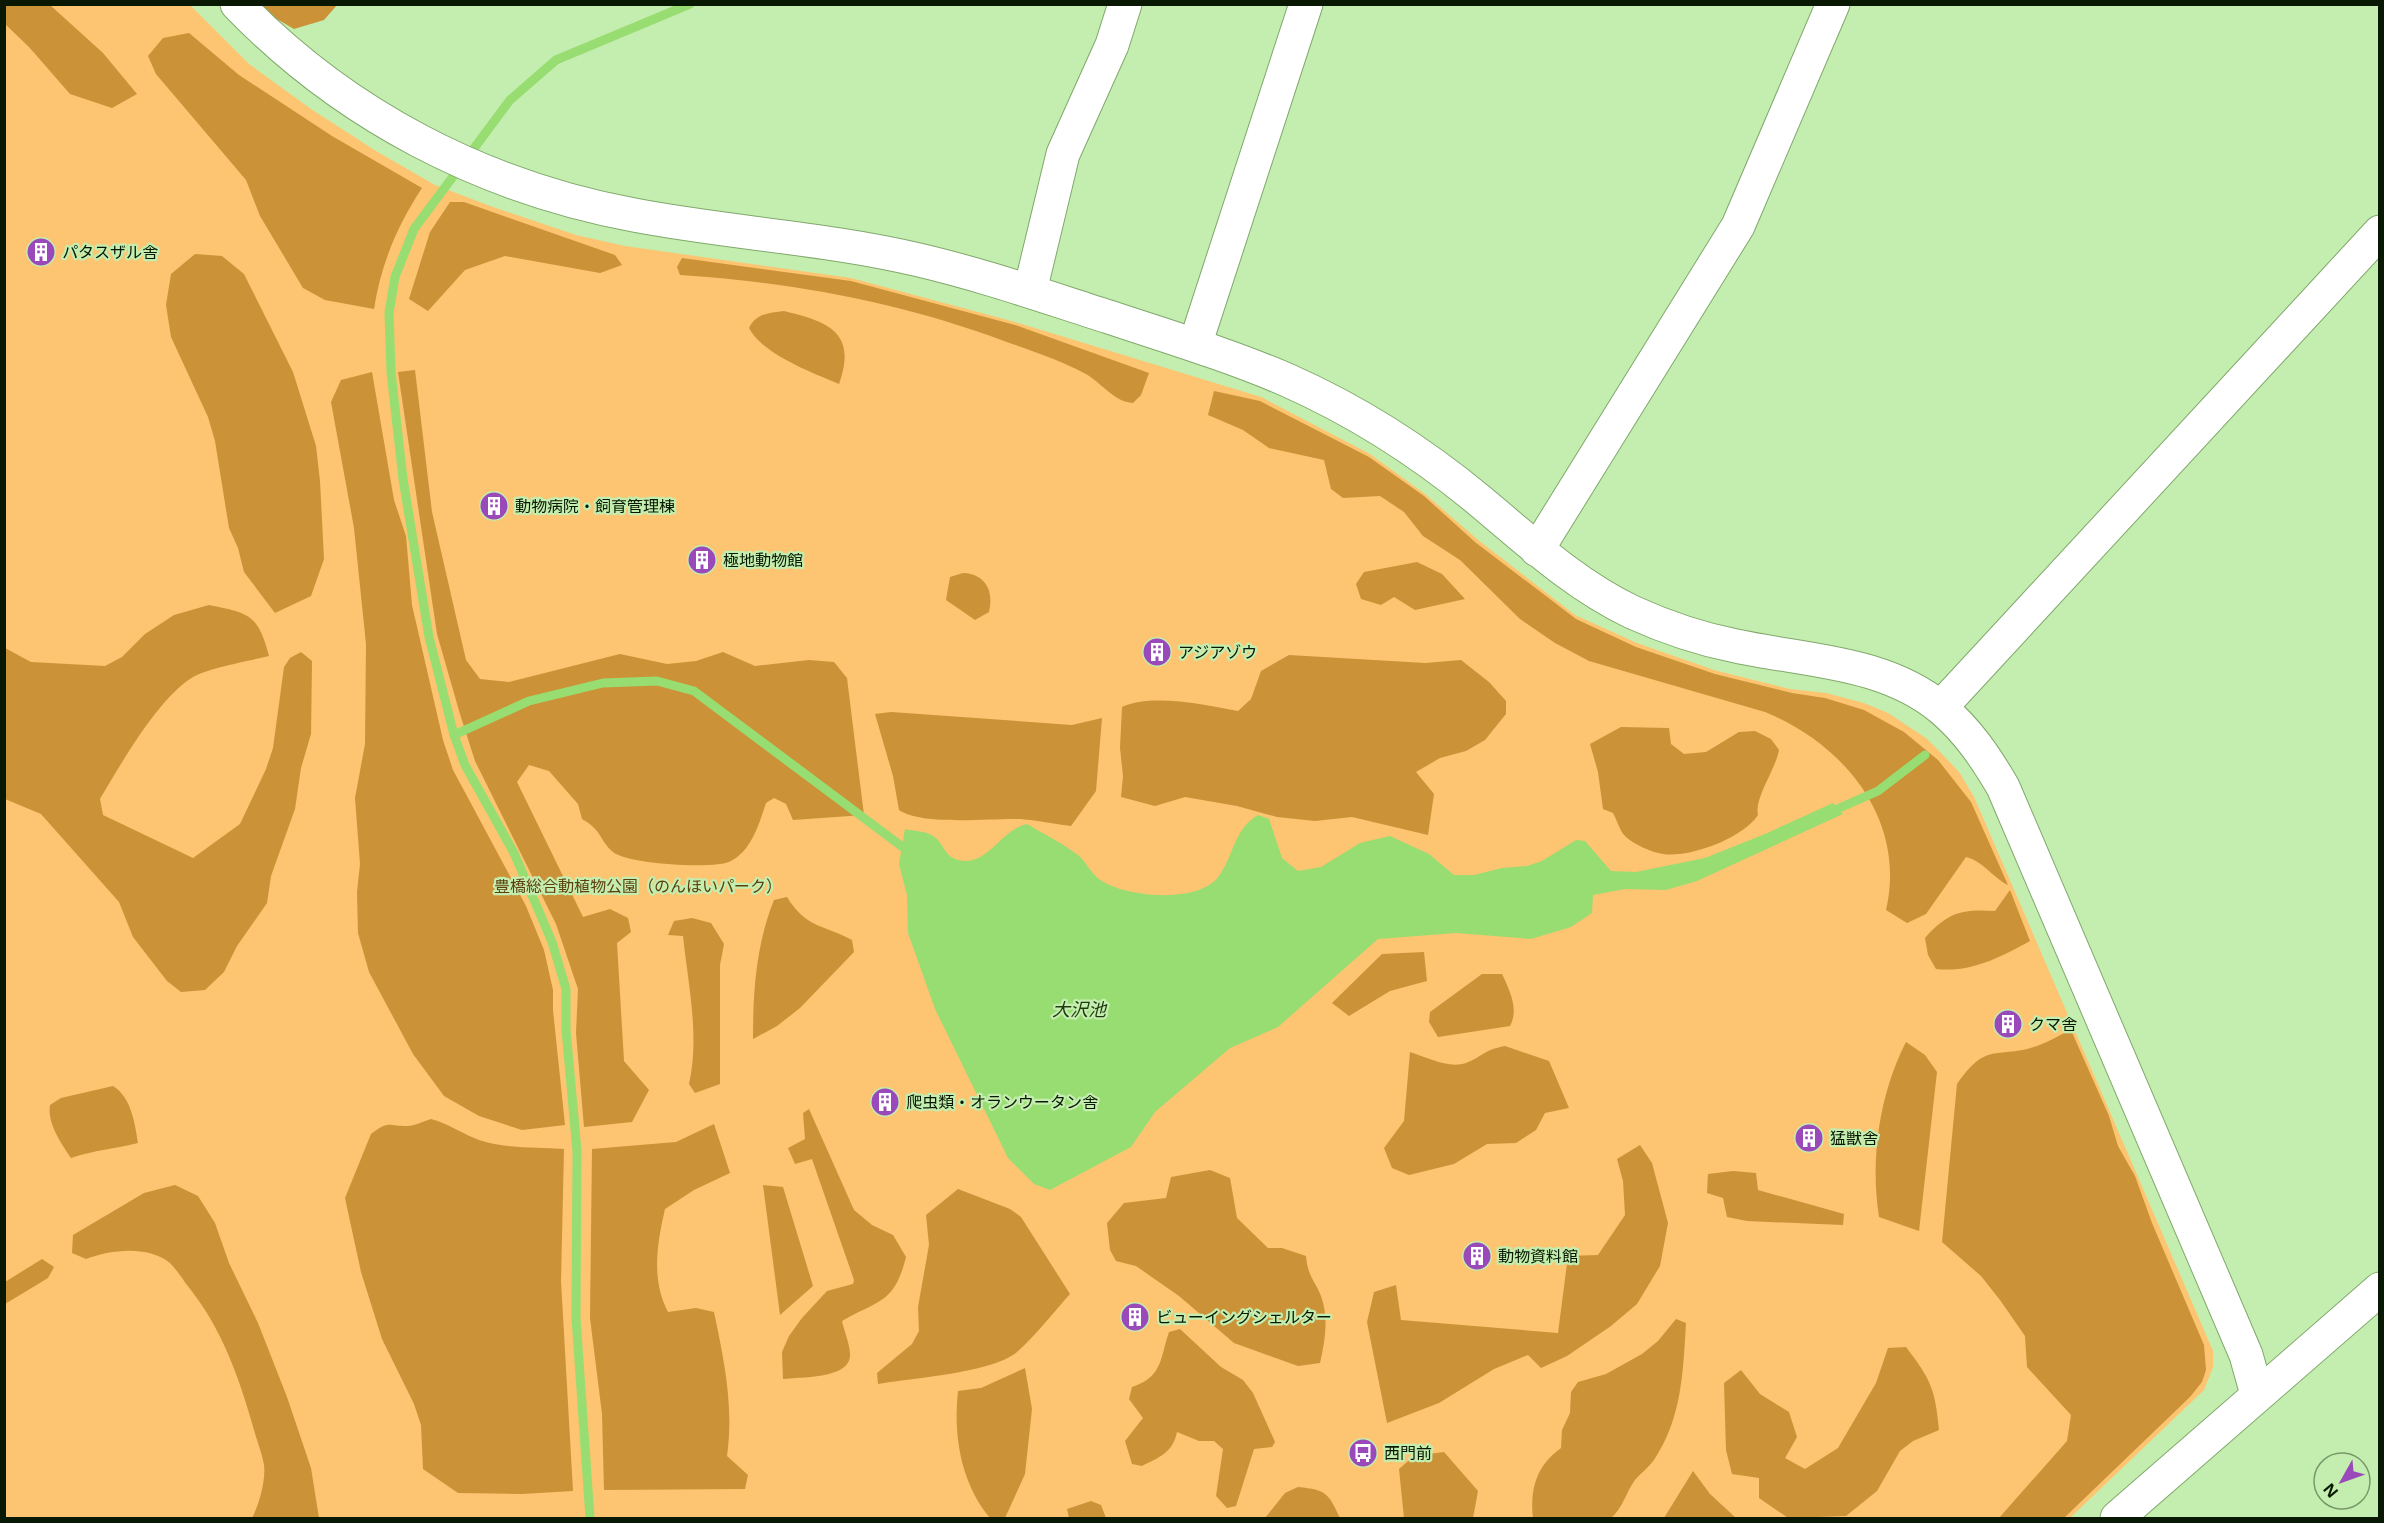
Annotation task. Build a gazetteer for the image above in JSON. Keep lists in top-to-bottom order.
{
  "water": ["大沢池"],
  "parks": ["豊橋総合動植物公園（のんほいパーク）"],
  "places": {
    "building": [
      "パタスザル舎",
      "動物病院・飼育管理棟",
      "極地動物館",
      "アジアゾウ",
      "クマ舎",
      "爬虫類・オランウータン舎",
      "猛獣舎",
      "動物資料館",
      "ビューイングシェルター"
    ],
    "bus stop": ["西門前"]
  },
  "north": "bottom left"
}
